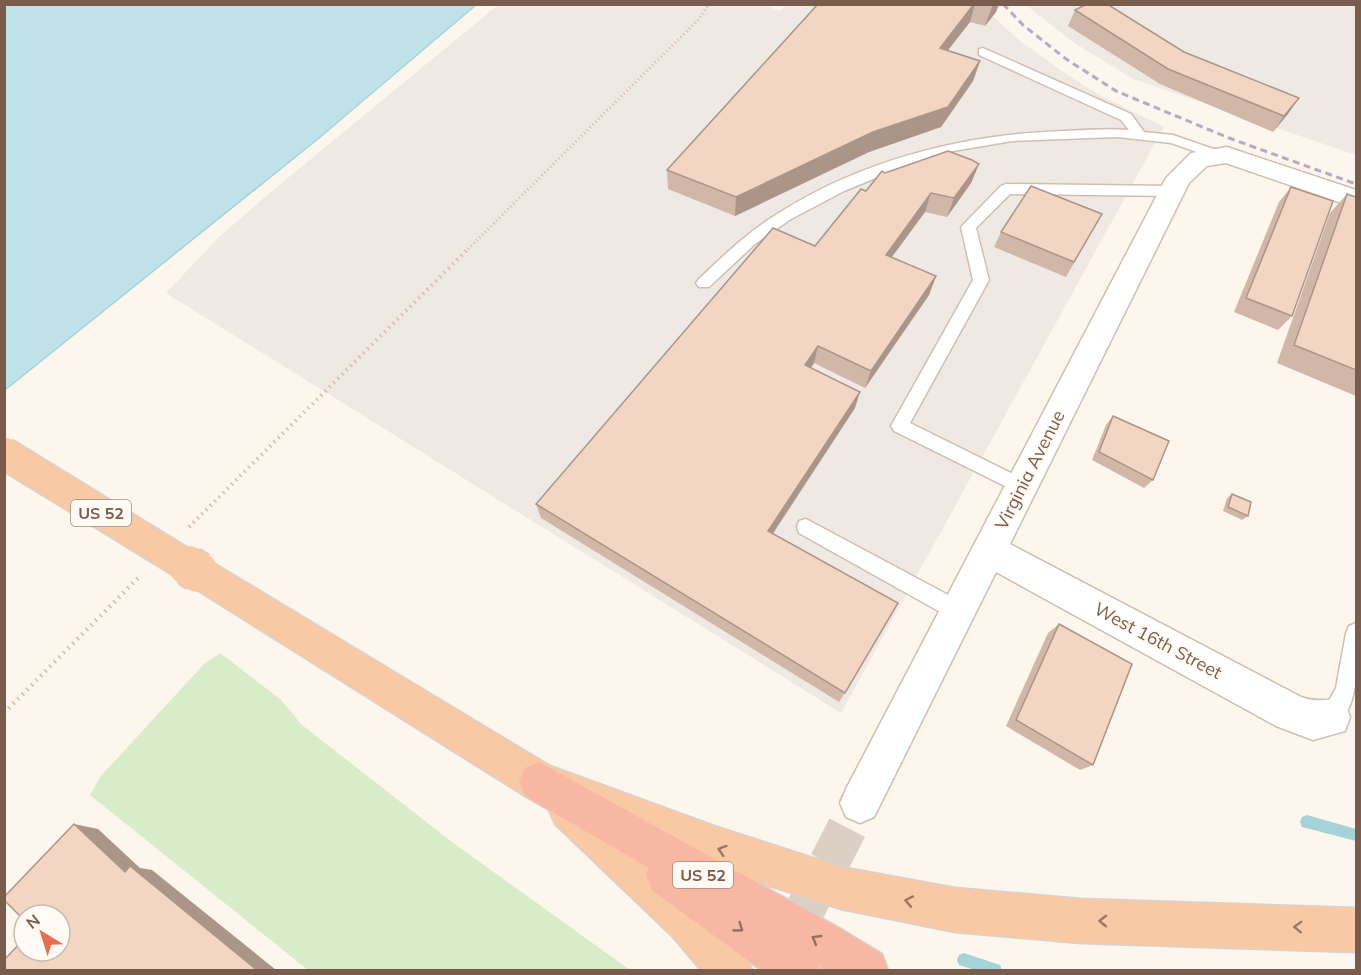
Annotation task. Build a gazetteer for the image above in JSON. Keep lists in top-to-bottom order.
{
  "streets": {
    "highway": ["US 52"],
    "street": ["Virginia Avenue", "West 16th Street"]
  },
  "crossings": [
    ["Virginia Avenue", "West 16th Street"]
  ],
  "north": "top left"
}
